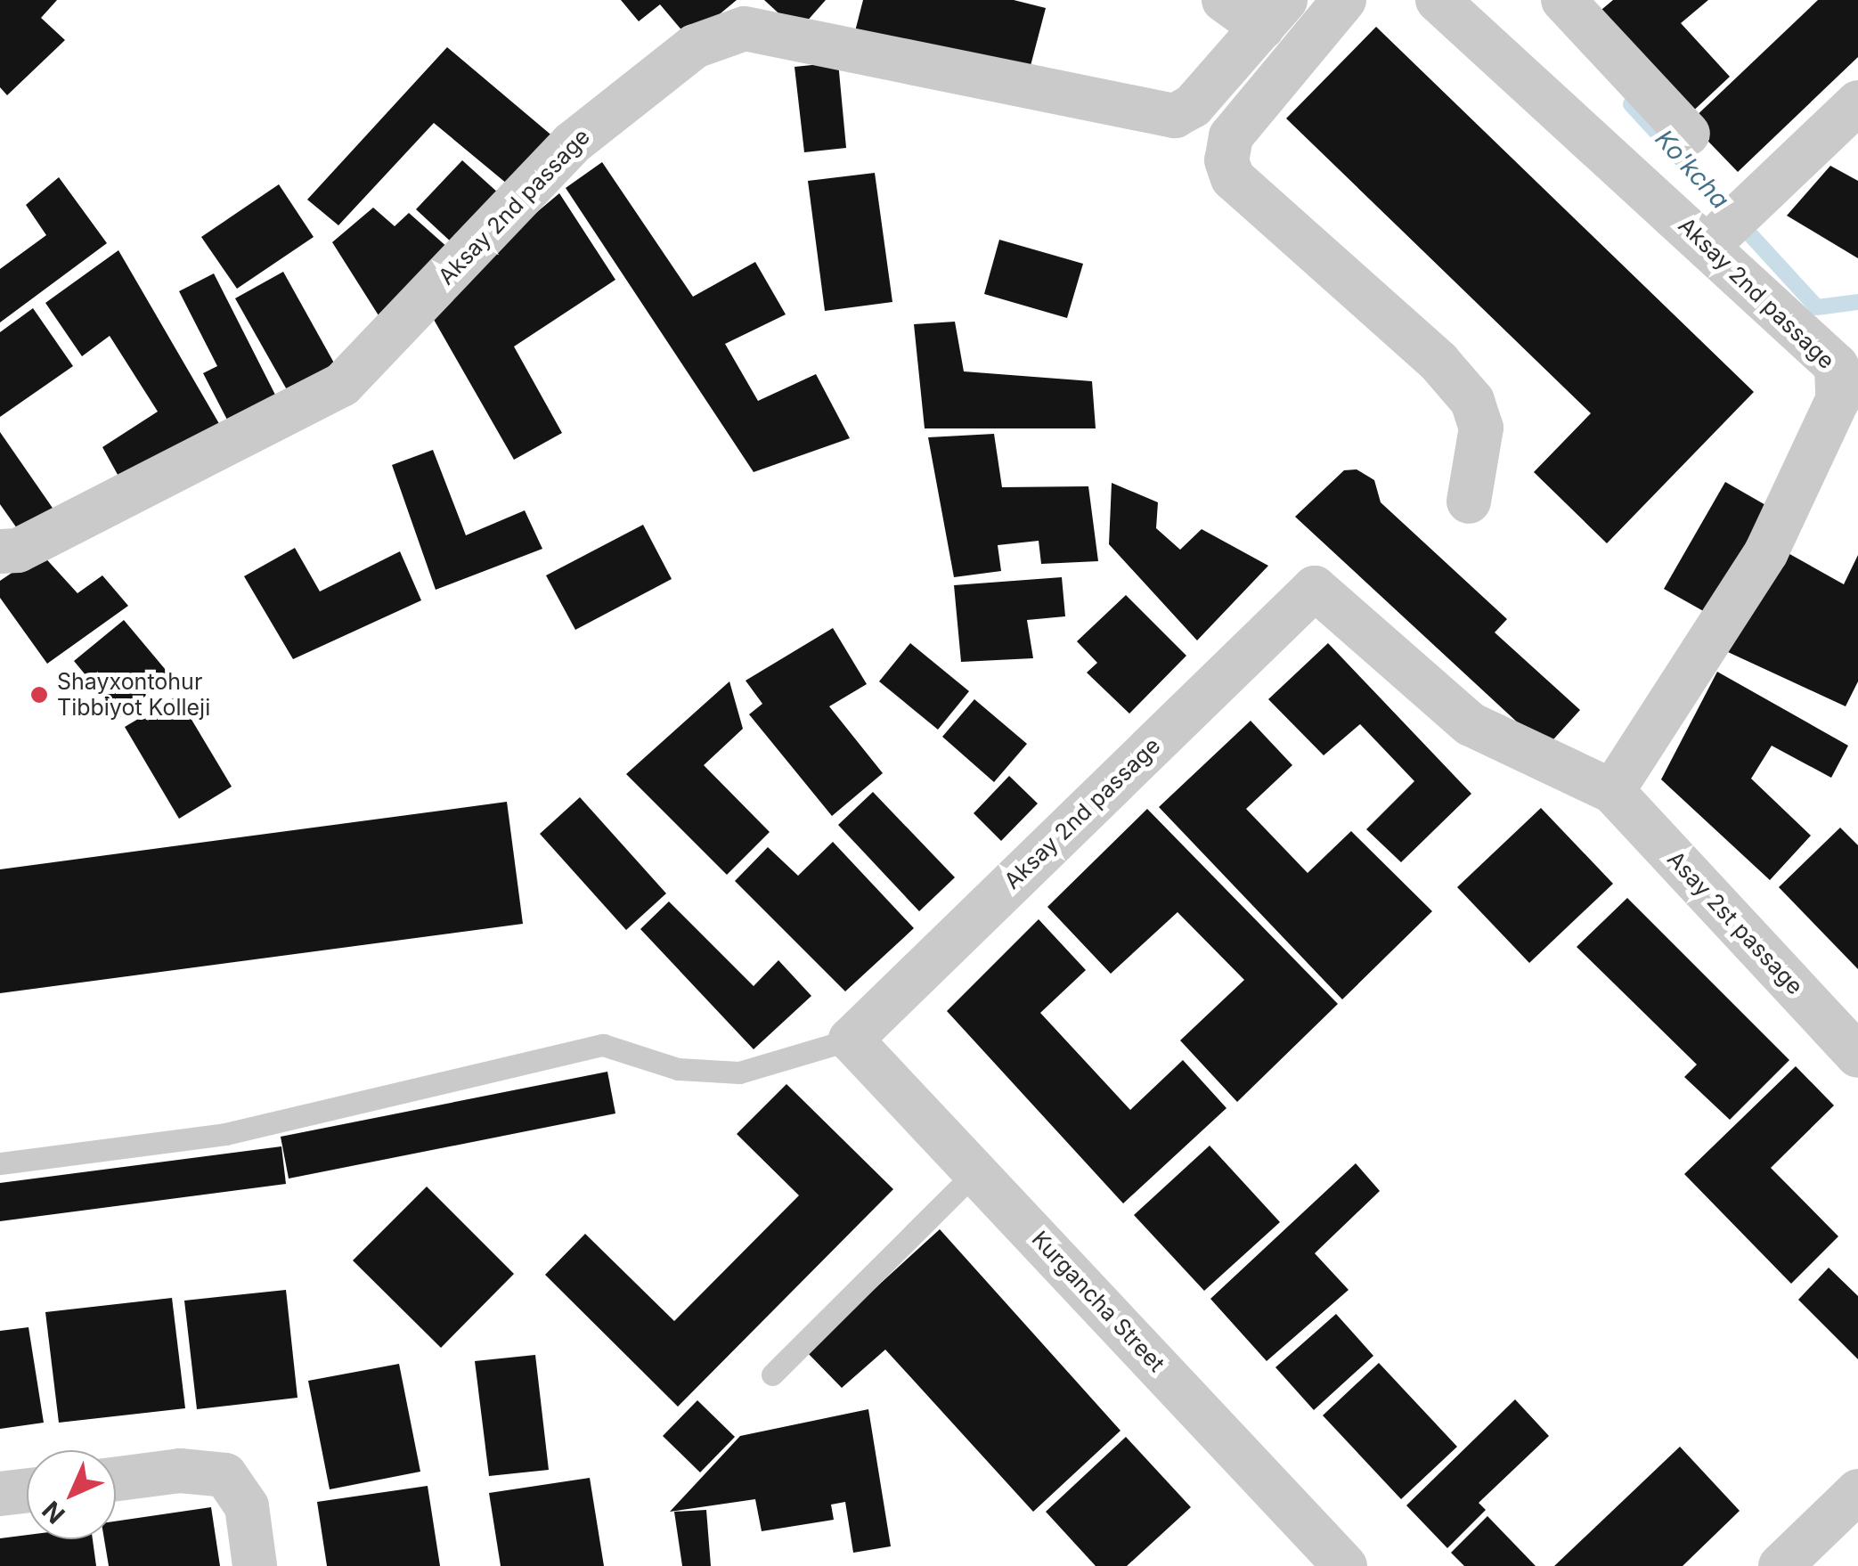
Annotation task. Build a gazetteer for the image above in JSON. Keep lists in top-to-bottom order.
{
  "streets": {
    "street": ["Aksay 2nd passage", "Asay 2st passage", "Kurgancha Street"]
  },
  "crossings": [
    ["Aksay 2nd passage", "Asay 2st passage"]
  ],
  "water": ["Ko'kcha"],
  "places": ["Shayxontohur Tibbiyot Kolleji"],
  "north": "bottom left"
}
